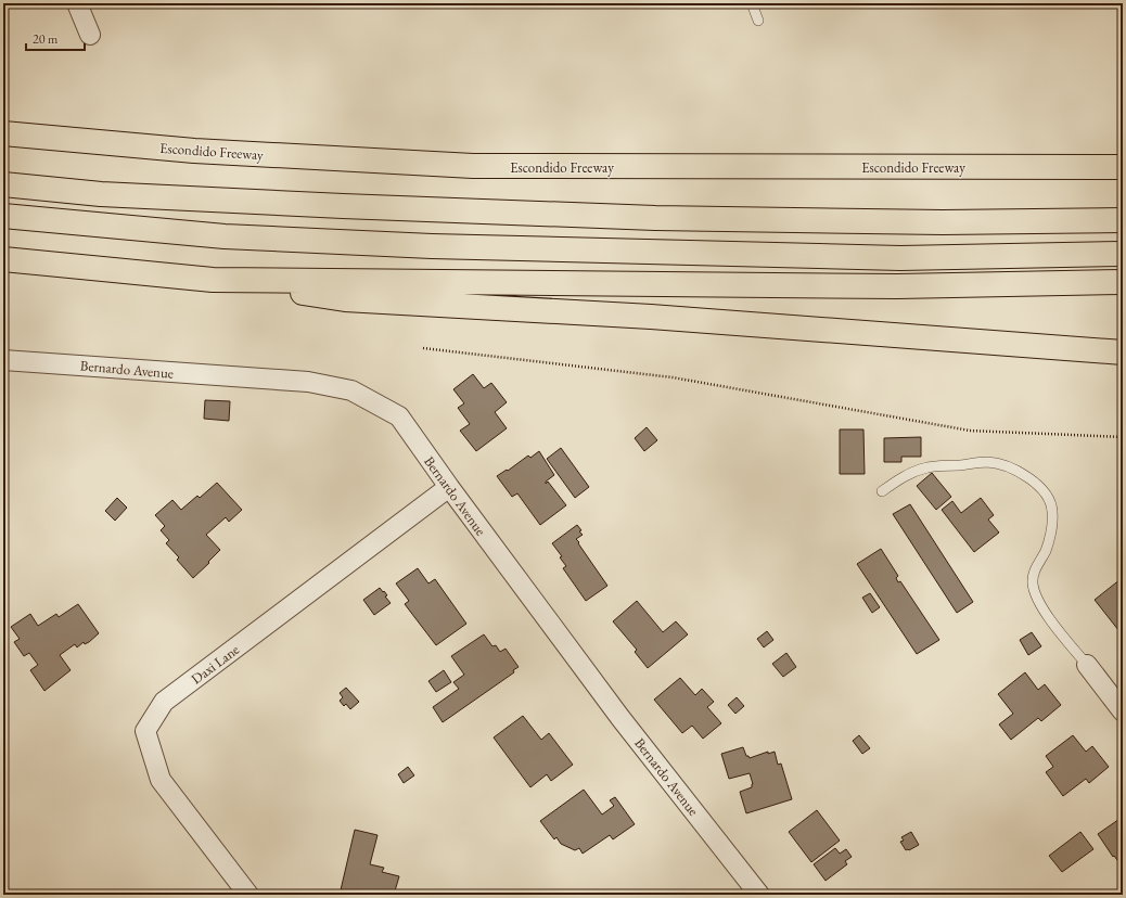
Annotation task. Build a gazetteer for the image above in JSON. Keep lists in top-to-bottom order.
{
  "streets": {
    "highway": ["Escondido Freeway"],
    "street": ["Bernardo Avenue", "Daxi Lane"]
  },
  "crossings": [
    ["Bernardo Avenue", "Daxi Lane"]
  ],
  "scale_bar": "20 m"
}
